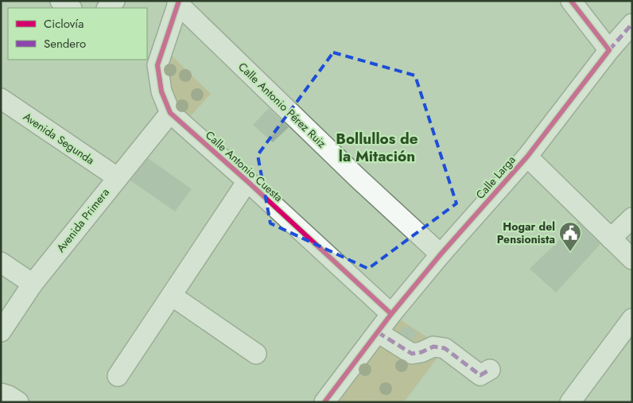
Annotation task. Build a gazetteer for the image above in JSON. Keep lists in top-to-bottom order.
{
  "streets": {
    "street": [
      "Calle Antonio Pérez Ruiz",
      "Avenida Segunda",
      "Calle Antonio Cuesta",
      "Calle Larga",
      "Avenida Primera"
    ]
  },
  "crossings": [
    ["Calle Antonio Pérez Ruiz", "Calle Antonio Cuesta"],
    ["Calle Antonio Pérez Ruiz", "Calle Larga"],
    ["Avenida Segunda", "Avenida Primera"],
    ["Calle Antonio Cuesta", "Calle Larga"],
    ["Calle Antonio Cuesta", "Avenida Primera"]
  ],
  "districts": ["Bollullos de la Mitación"],
  "places": {
    "public building": ["Hogar del Pensionista"]
  },
  "legend": ["Ciclovía", "Sendero"]
}
